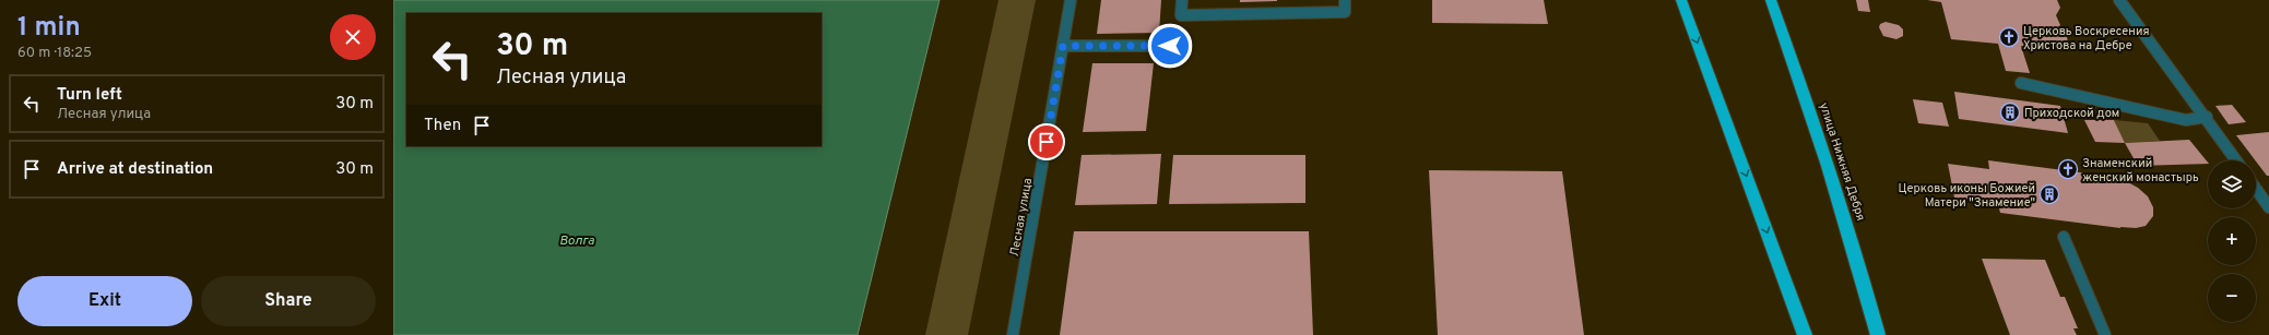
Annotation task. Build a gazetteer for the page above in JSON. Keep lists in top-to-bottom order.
{
  "streets": {
    "highway": ["улица Нижняя Дебря"],
    "street": ["Лесная улица"]
  },
  "water": ["Волга"],
  "places": {
    "church": ["Церковь Воскресения Христова на Дебре", "Знаменский женский монастырь"],
    "building": ["Приходской дом", "Церковь иконы Божией Матери \"Знамение\""]
  },
  "page": {
    "heading": ["1 min", "60 m · 18:25"],
    "turn": ["30 m", "Лесная улица"],
    "list": [
      {
        "name": "Turn left",
        "note": "Лесная улица",
        "value": "30 m"
      },
      {
        "name": "Arrive at destination",
        "value": "30 m"
      }
    ],
    "then": "Then",
    "map_buttons": ["+", "−"],
    "buttons": ["Exit", "Share"]
  }
}
